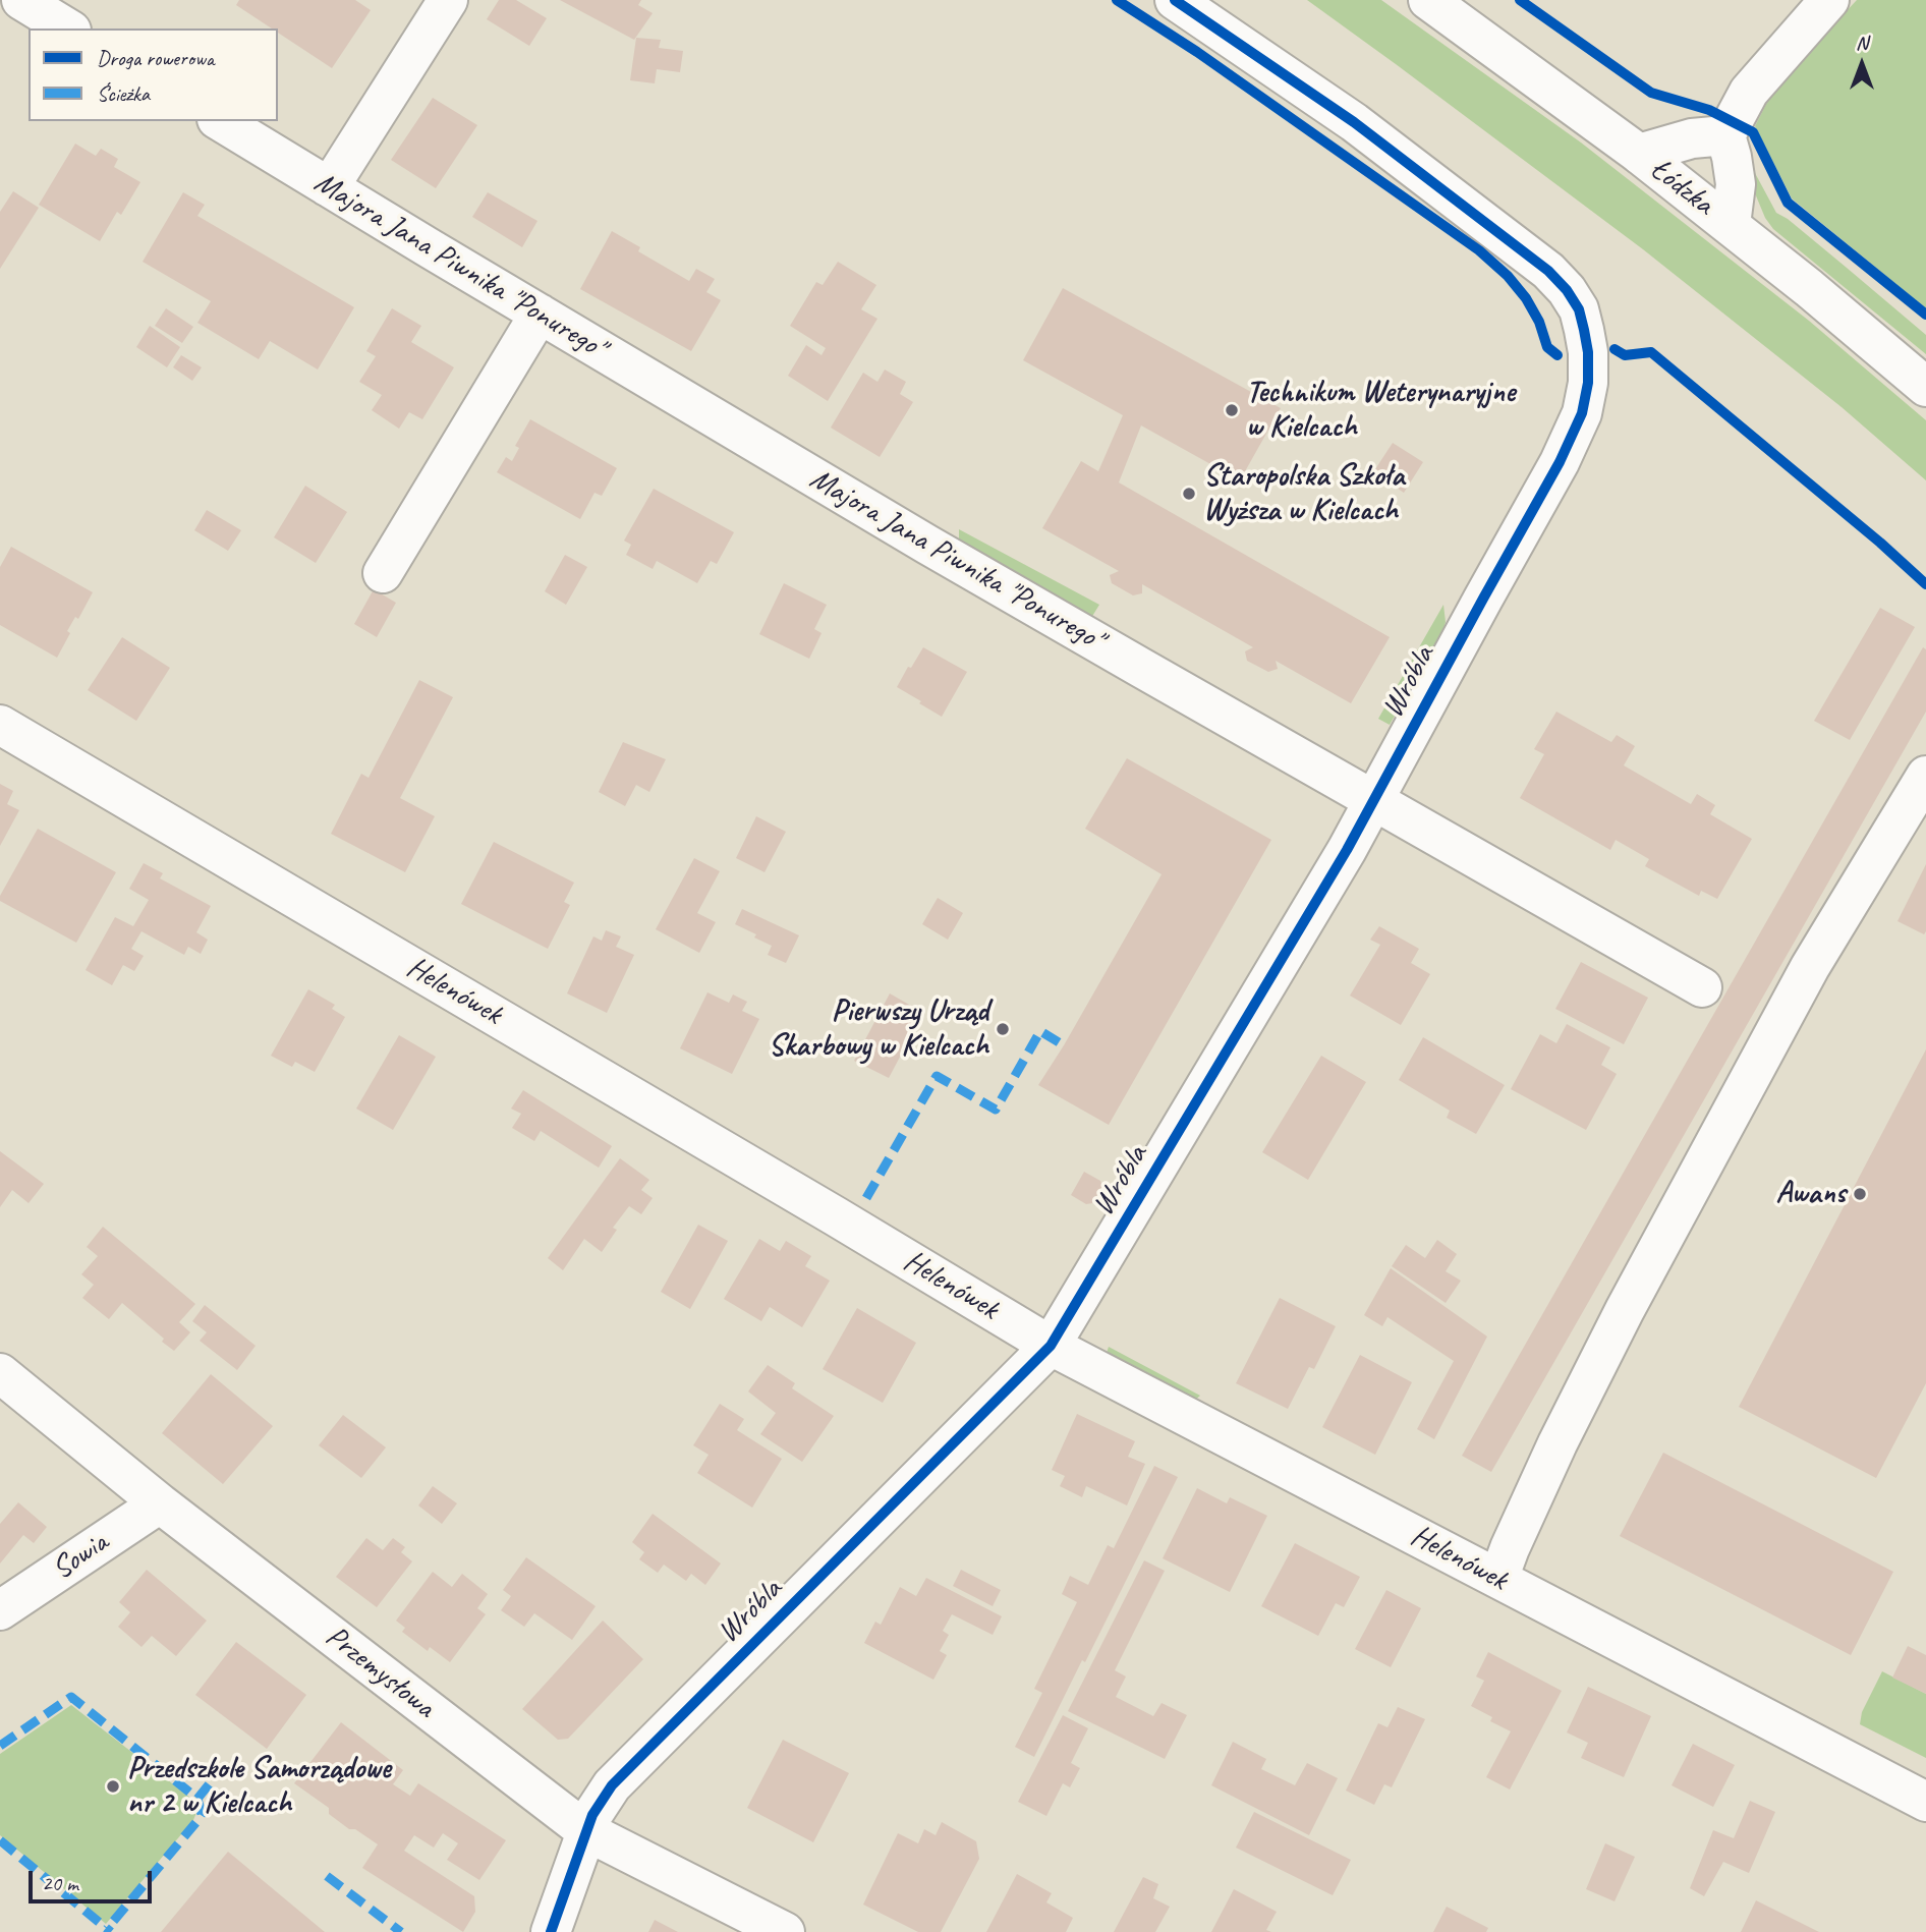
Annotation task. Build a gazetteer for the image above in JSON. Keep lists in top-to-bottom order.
{
  "streets": {
    "street": [
      "Łódzka",
      "Majora Jana Piwnika \"Ponurego\"",
      "Wróbla",
      "Helenówek",
      "Sowia",
      "Przemysłowa"
    ]
  },
  "crossings": [
    ["Majora Jana Piwnika \"Ponurego\"", "Wróbla"],
    ["Wróbla", "Helenówek"],
    ["Wróbla", "Przemysłowa"],
    ["Sowia", "Przemysłowa"]
  ],
  "places": [
    "Technikum Weterynaryjne w Kielcach",
    "Staropolska Szkoła Wyższa w Kielcach",
    "Pierwszy Urząd Skarbowy w Kielcach",
    "Awans",
    "Przedszkole Samorządowe nr 2 w Kielcach"
  ],
  "legend": ["Droga rowerowa", "Ścieżka"],
  "scale_bar": "20 m",
  "north": "top"
}
